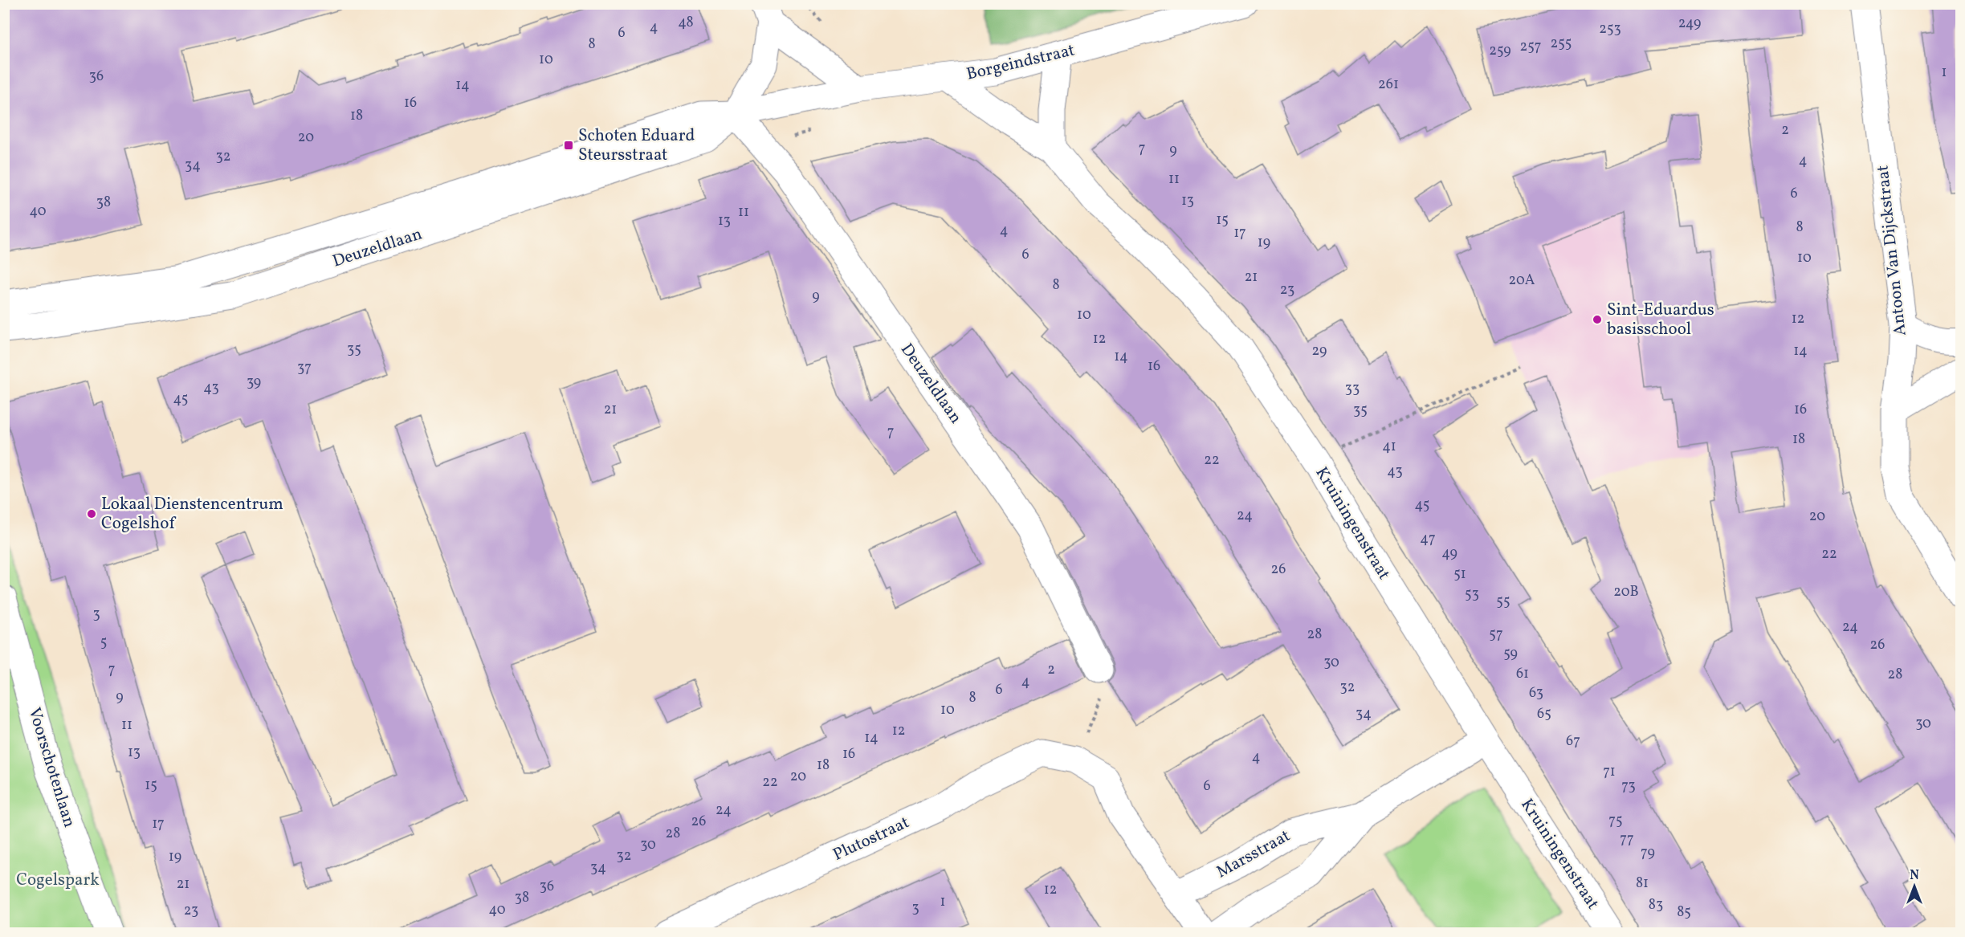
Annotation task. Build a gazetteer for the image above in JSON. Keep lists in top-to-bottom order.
{
  "streets": {
    "street": [
      "Borgeindstraat",
      "Deuzeldlaan",
      "Antoon Van Dijckstraat",
      "Kruiningenstraat",
      "Voorschotenlaan",
      "Plutostraat",
      "Marsstraat"
    ]
  },
  "crossings": [
    ["Borgeindstraat", "Deuzeldlaan"],
    ["Borgeindstraat", "Kruiningenstraat"],
    ["Kruiningenstraat", "Marsstraat"]
  ],
  "parks": ["Cogelspark"],
  "places": {
    "transit": ["Schoten Eduard Steursstraat"],
    "other": ["Sint-Eduardus basisschool", "Lokaal Dienstencentrum Cogelshof"]
  },
  "house_numbers": [
    "48",
    "249",
    "4",
    "253",
    "6",
    "255",
    "8",
    "257",
    "259",
    "10",
    "1",
    "36",
    "261",
    "14",
    "16",
    "18",
    "2",
    "20",
    "7",
    "9",
    "32",
    "4",
    "34",
    "11",
    "6",
    "13",
    "38",
    "40",
    "11",
    "15",
    "13",
    "8",
    "4",
    "17",
    "19",
    "6",
    "10",
    "21",
    "20A",
    "8",
    "23",
    "9",
    "10",
    "12",
    "12",
    "35",
    "29",
    "14",
    "14",
    "16",
    "37",
    "39",
    "43",
    "33",
    "45",
    "21",
    "16",
    "35",
    "7",
    "18",
    "41",
    "22",
    "43",
    "45",
    "24",
    "20",
    "47",
    "49",
    "22",
    "26",
    "51",
    "20B",
    "53",
    "55",
    "3",
    "24",
    "28",
    "57",
    "5",
    "26",
    "59",
    "30",
    "7",
    "2",
    "61",
    "28",
    "4",
    "32",
    "6",
    "63",
    "9",
    "8",
    "10",
    "34",
    "65",
    "30",
    "11",
    "12",
    "14",
    "67",
    "13",
    "16",
    "4",
    "18",
    "71",
    "20",
    "22",
    "15",
    "6",
    "73",
    "24",
    "75",
    "26",
    "17",
    "28",
    "77",
    "30",
    "79",
    "32",
    "19",
    "34",
    "81",
    "21",
    "36",
    "12",
    "38",
    "1",
    "83",
    "3",
    "40",
    "23",
    "85"
  ],
  "north": "top"
}
